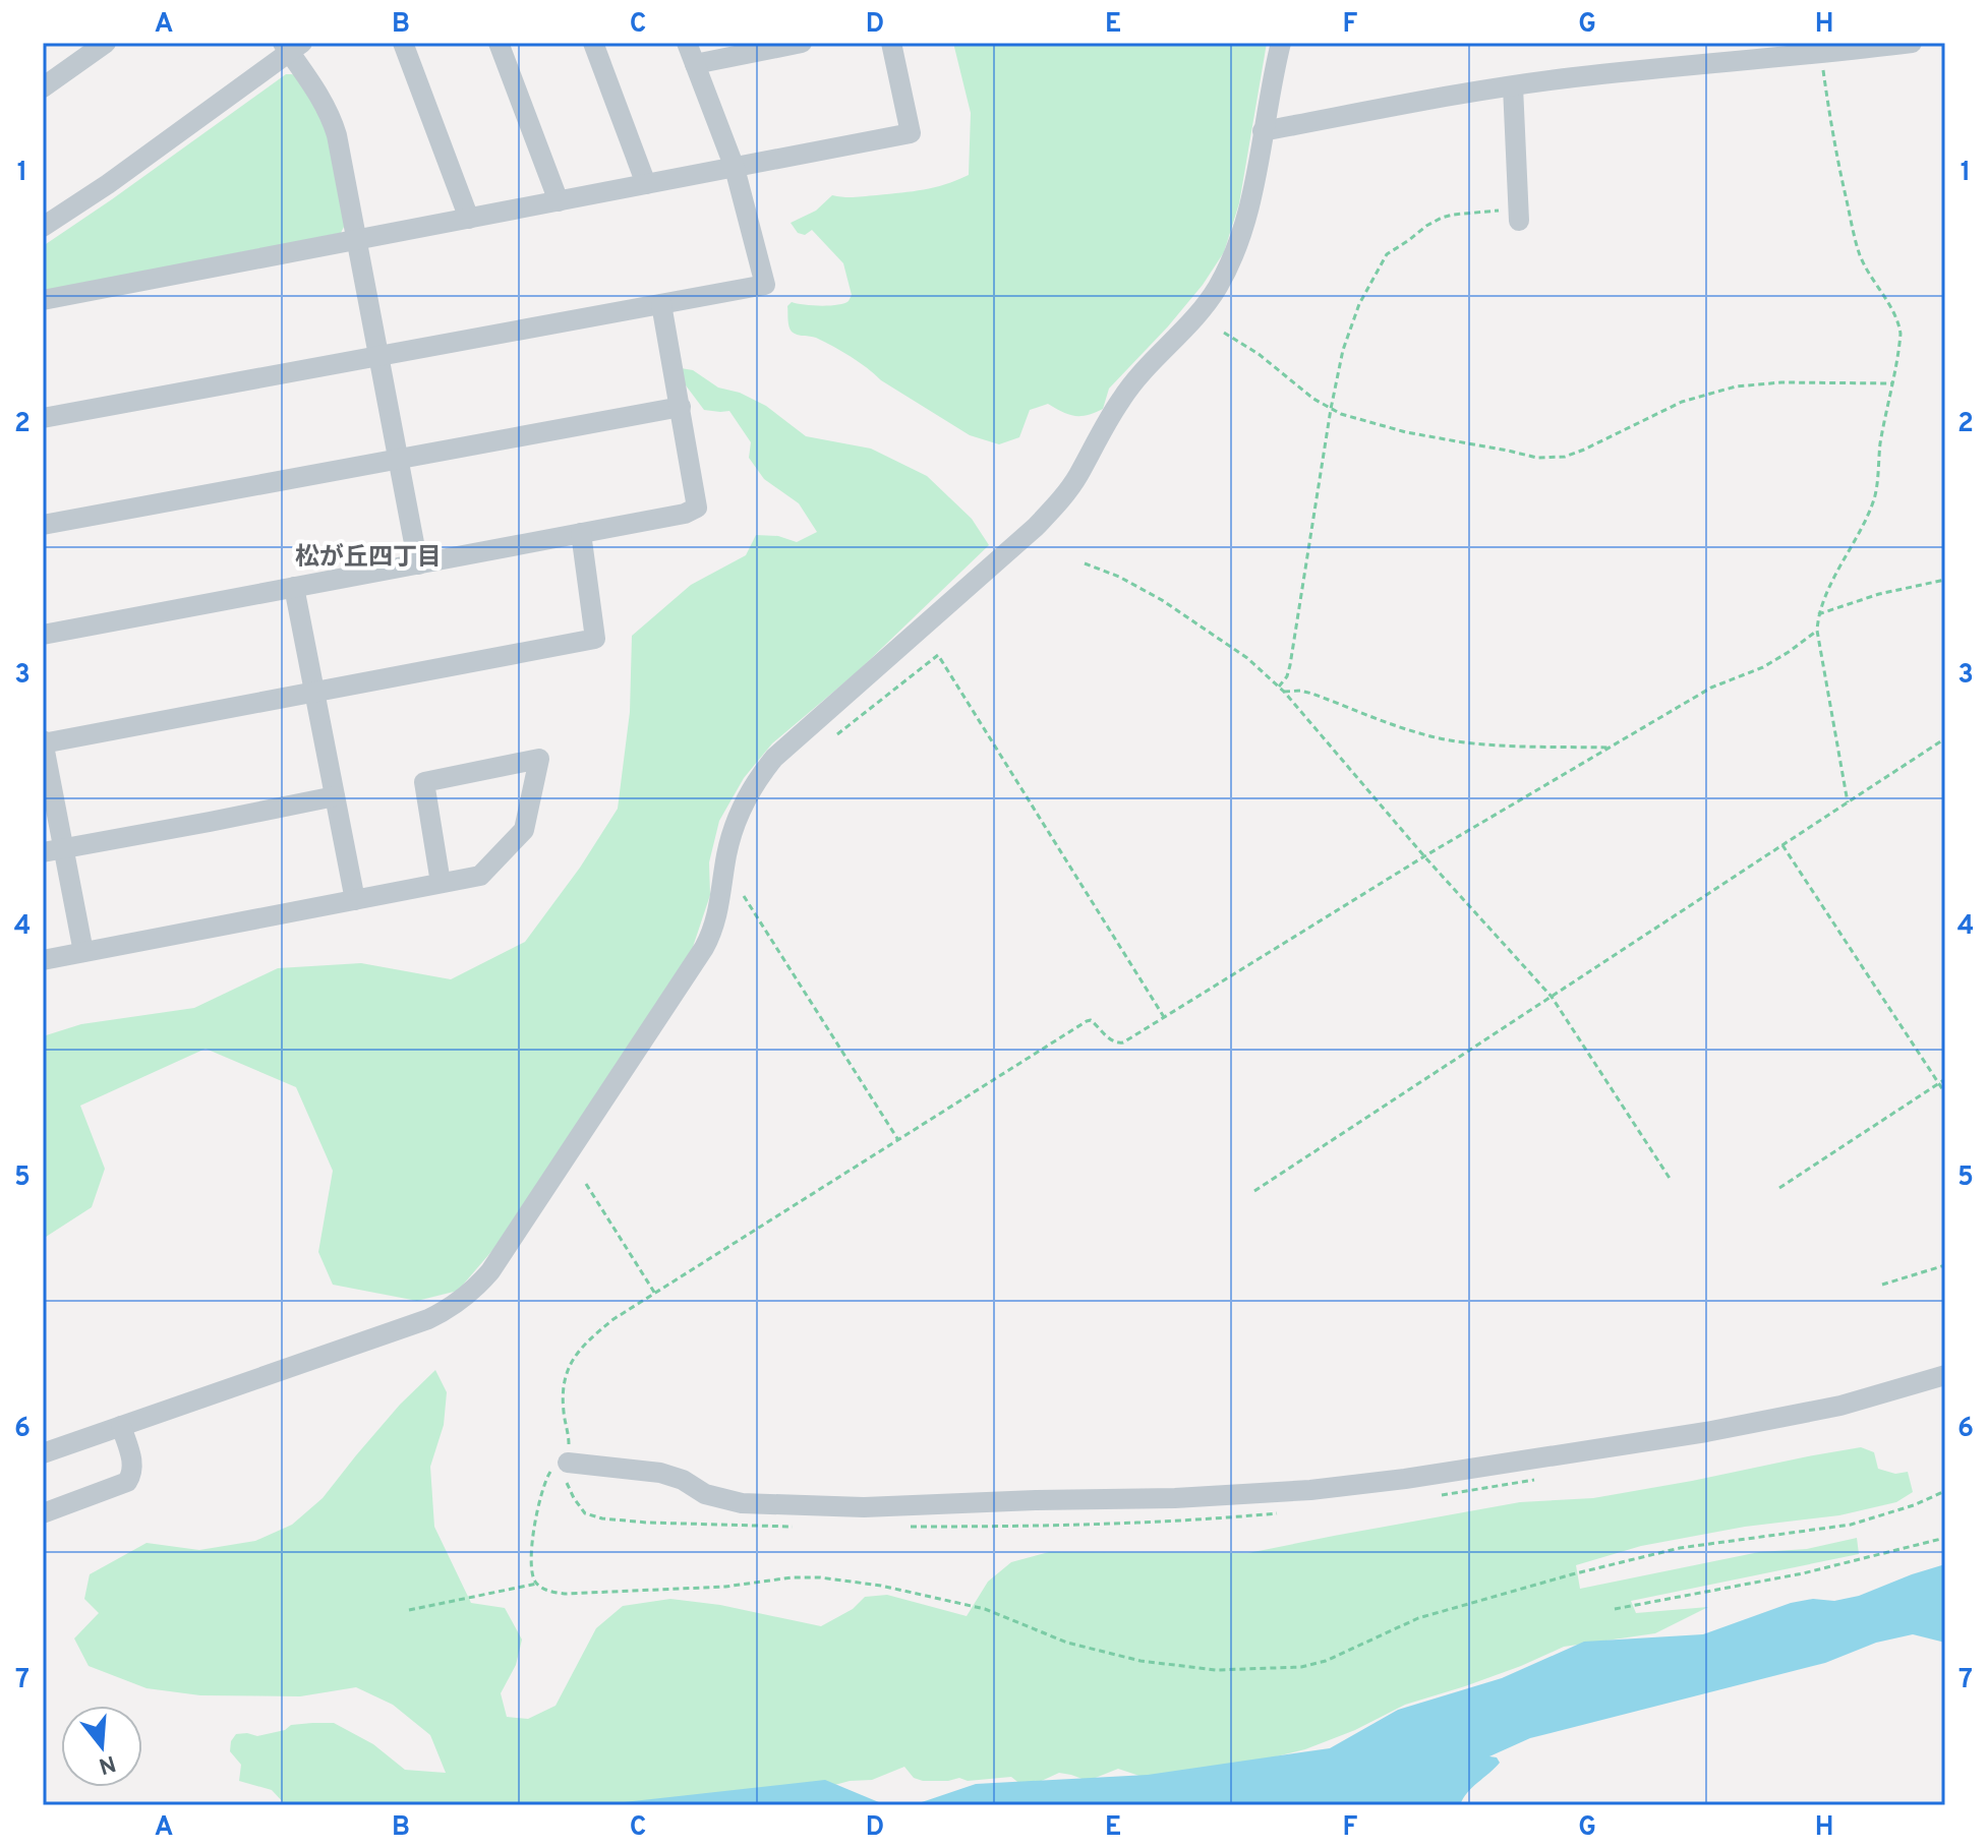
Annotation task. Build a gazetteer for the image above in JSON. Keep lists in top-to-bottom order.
{
  "districts": ["松が丘四丁目"],
  "north": "bottom",
  "grid": {
    "columns": [
      "A",
      "B",
      "C",
      "D",
      "E",
      "F",
      "G",
      "H"
    ],
    "rows": [
      "1",
      "2",
      "3",
      "4",
      "5",
      "6",
      "7"
    ]
  }
}
